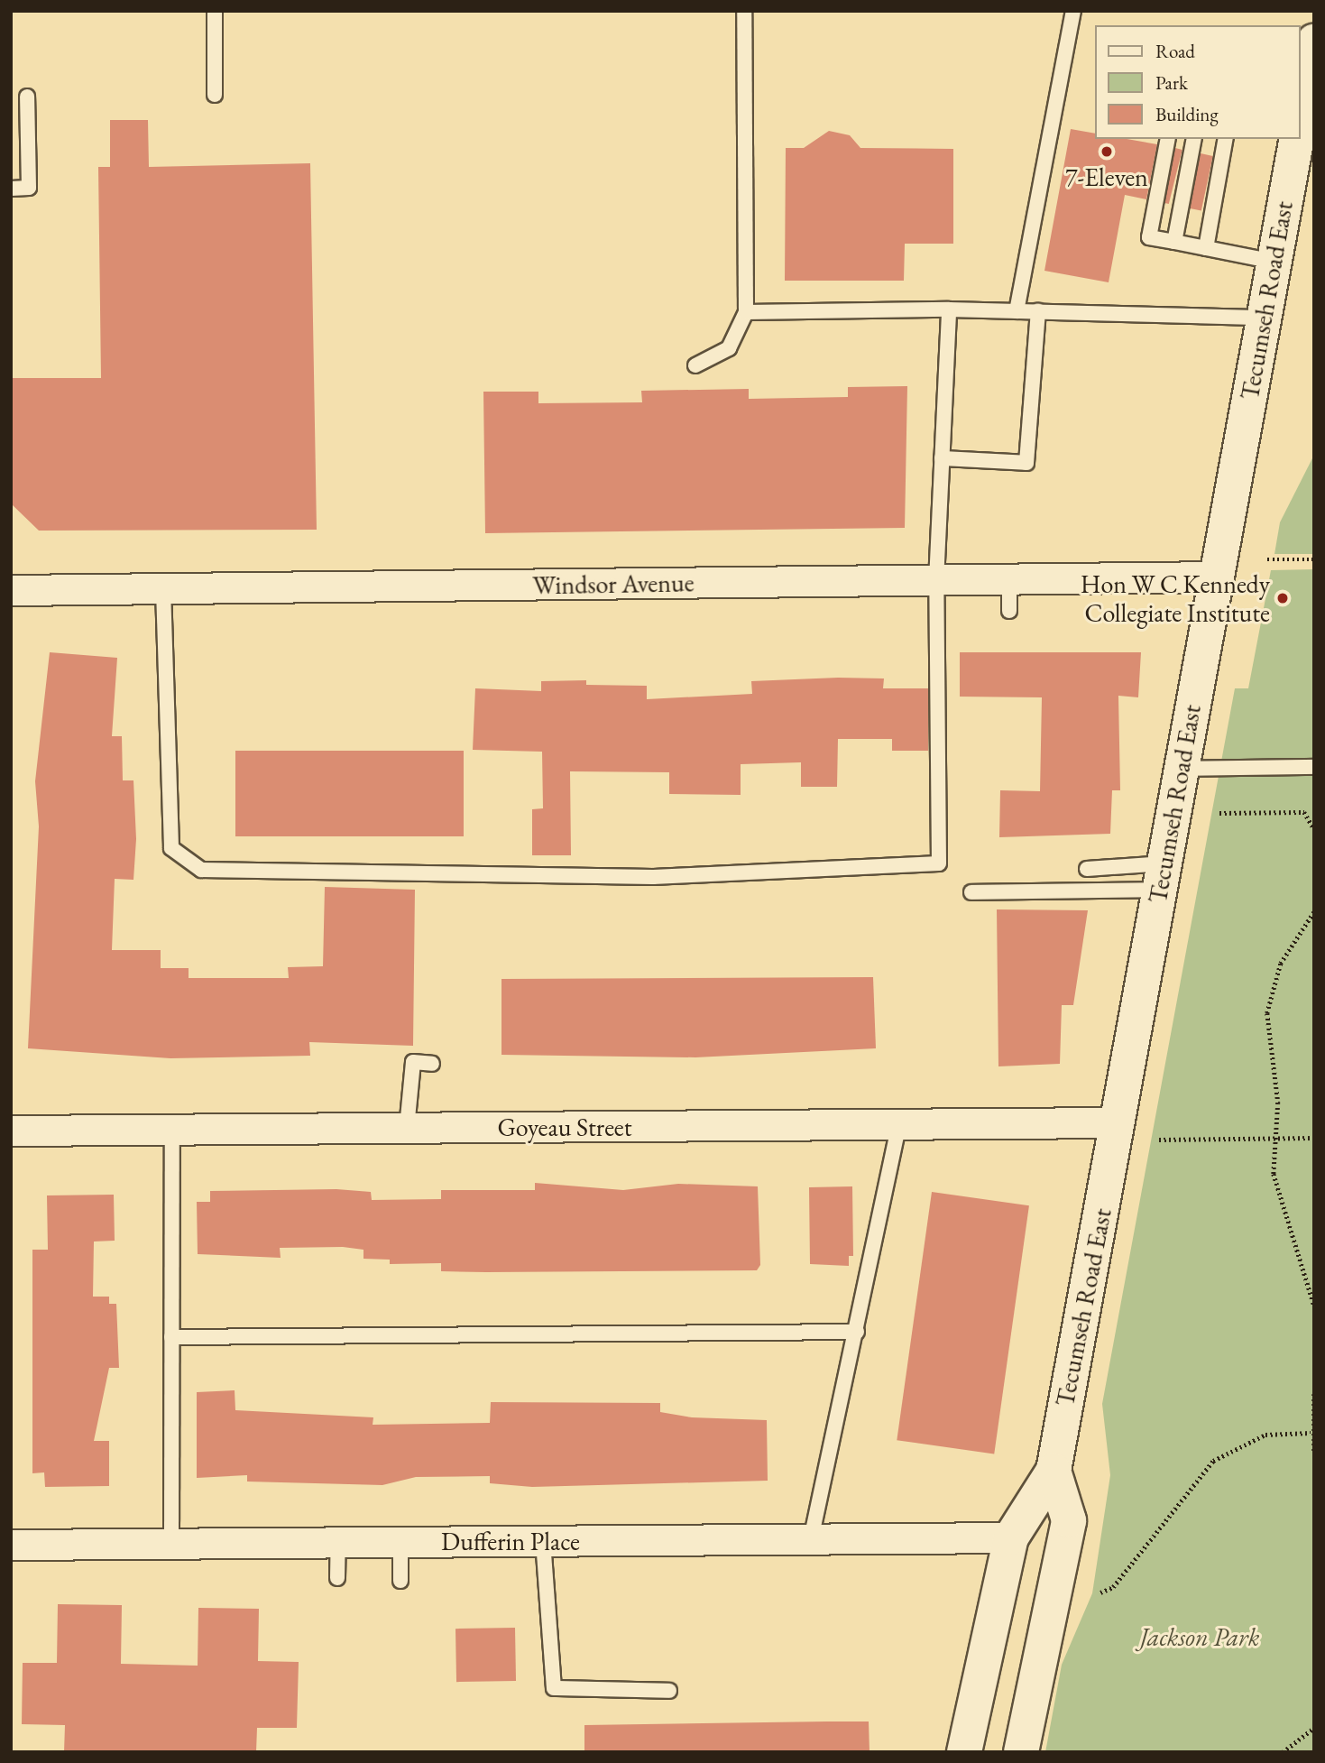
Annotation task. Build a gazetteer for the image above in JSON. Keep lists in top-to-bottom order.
{
  "streets": {
    "main road": ["Tecumseh Road East"],
    "street": ["Windsor Avenue", "Goyeau Street", "Dufferin Place"]
  },
  "crossings": [
    ["Tecumseh Road East", "Windsor Avenue"],
    ["Tecumseh Road East", "Goyeau Street"],
    ["Tecumseh Road East", "Dufferin Place"]
  ],
  "parks": ["Jackson Park"],
  "places": ["7-Eleven", "Hon W C Kennedy Collegiate Institute"],
  "legend": ["Road", "Park", "Building"]
}
